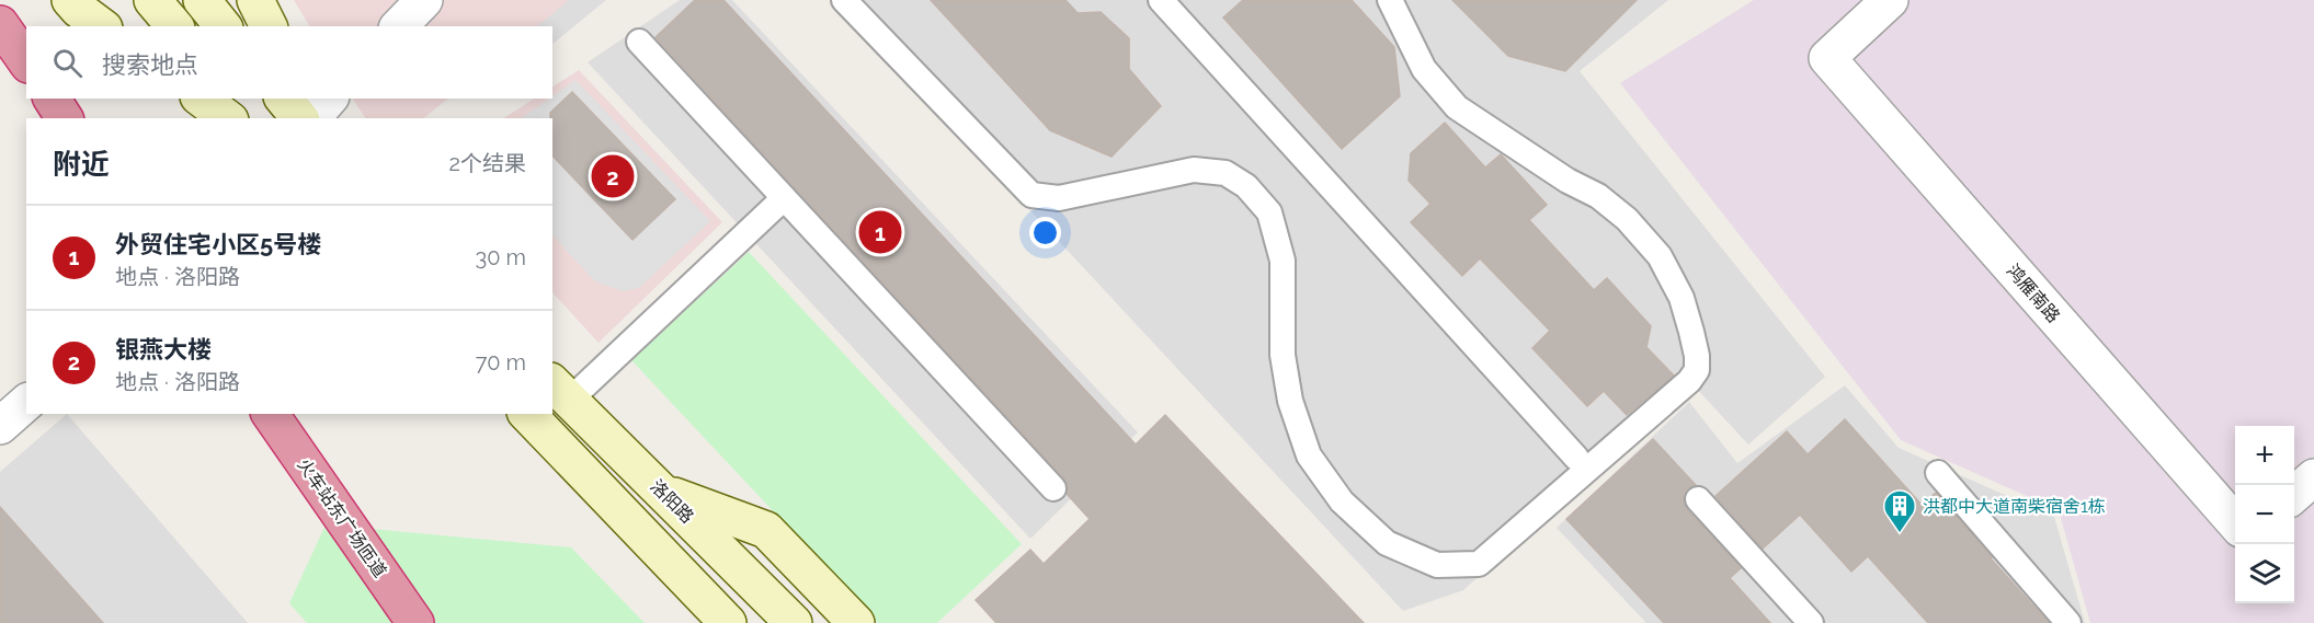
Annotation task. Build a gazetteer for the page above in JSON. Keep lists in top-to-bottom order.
{
  "streets": {
    "highway": ["火车站东广场匝道"],
    "main road": ["洛阳路"],
    "street": ["鸿雁南路"]
  },
  "places": {
    "building": ["洪都中大道南柴宿舍1栋"]
  },
  "page": {
    "search": "搜索地点",
    "heading": ["附近", "2个结果"],
    "pins": ["2", "1"],
    "list": [
      {
        "mark": "1",
        "name": "外贸住宅小区5号楼",
        "note": "地点 · 洛阳路",
        "value": "30 m"
      },
      {
        "mark": "2",
        "name": "银燕大楼",
        "note": "地点 · 洛阳路",
        "value": "70 m"
      }
    ],
    "map_buttons": ["+", "−"]
  }
}
